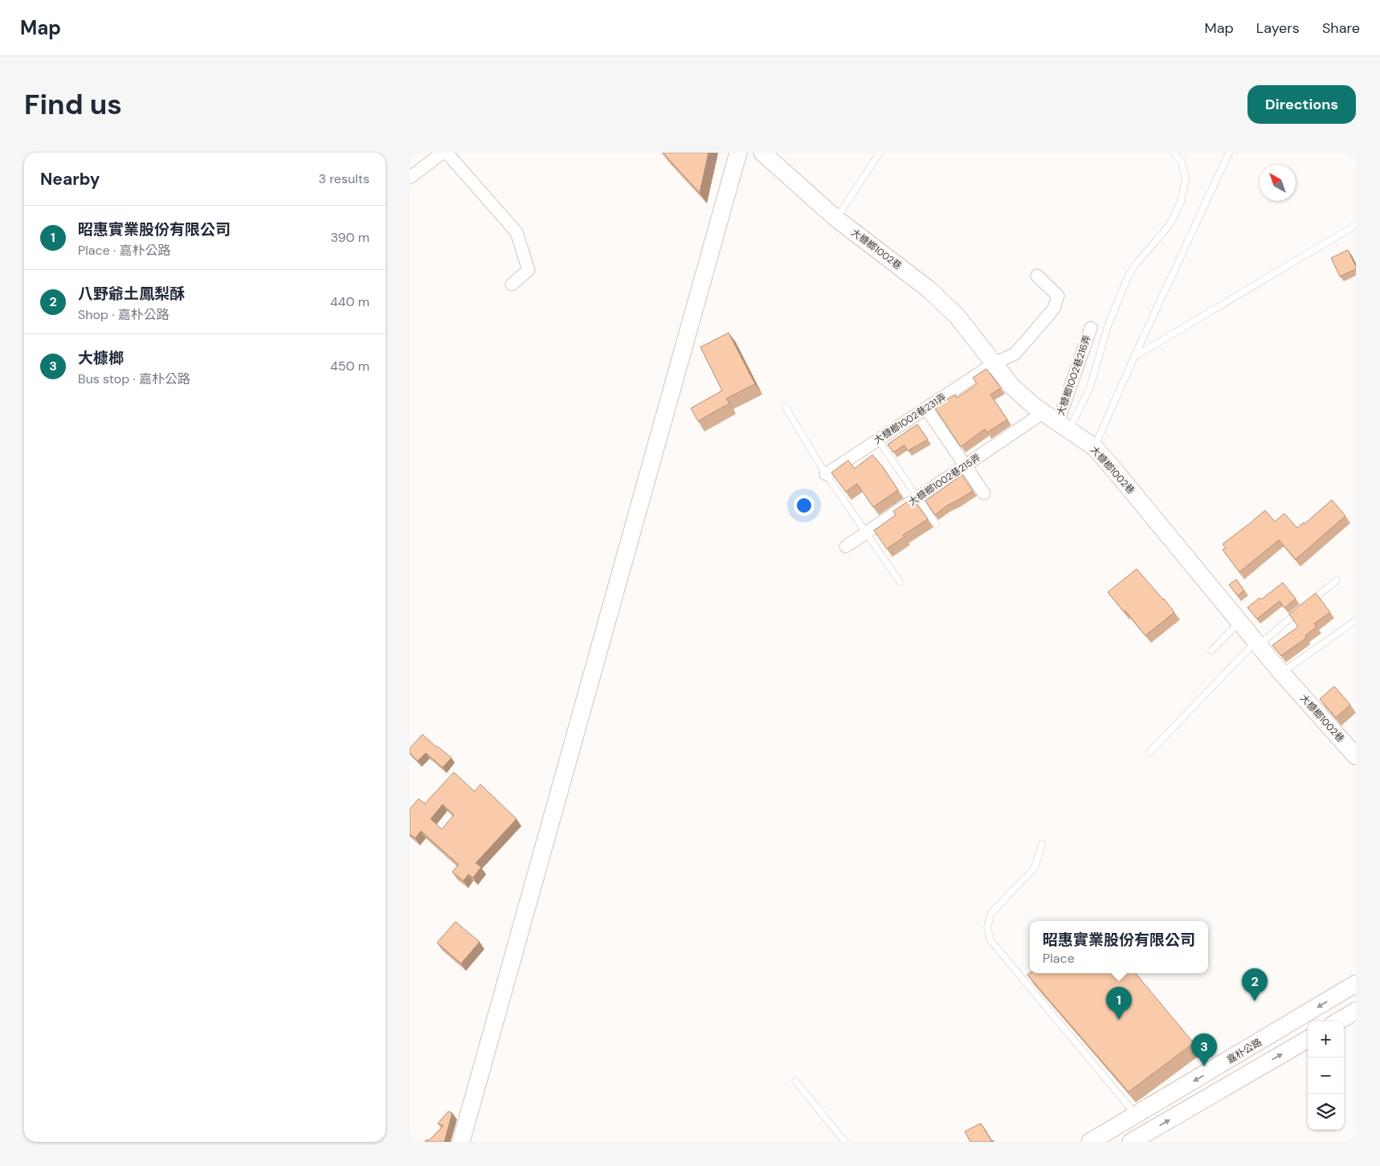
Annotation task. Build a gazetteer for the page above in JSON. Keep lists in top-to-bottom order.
{
  "streets": {
    "main road": ["大槺榔1002巷", "嘉朴公路"],
    "street": ["大槺榔1002巷216弄", "大槺榔1002巷231弄", "大槺榔1002巷215弄"]
  },
  "crossings": [
    ["大槺榔1002巷", "大槺榔1002巷216弄"],
    ["大槺榔1002巷", "大槺榔1002巷231弄"],
    ["大槺榔1002巷", "大槺榔1002巷215弄"]
  ],
  "north": "top left",
  "page": {
    "header": "Map",
    "nav": ["Map", "Layers", "Share"],
    "buttons": "Directions",
    "title": "Find us",
    "heading": ["Nearby", "3 results"],
    "list": [
      {
        "mark": "1",
        "name": "昭惠實業股份有限公司",
        "note": "Place · 嘉朴公路",
        "value": "390 m"
      },
      {
        "mark": "2",
        "name": "八野爺土鳳梨酥",
        "note": "Shop · 嘉朴公路",
        "value": "440 m"
      },
      {
        "mark": "3",
        "name": "大槺榔",
        "note": "Bus stop · 嘉朴公路",
        "value": "450 m"
      }
    ],
    "popup": ["昭惠實業股份有限公司", "Place"],
    "pins": ["2", "1", "3"],
    "map_buttons": ["+", "−"]
  }
}
